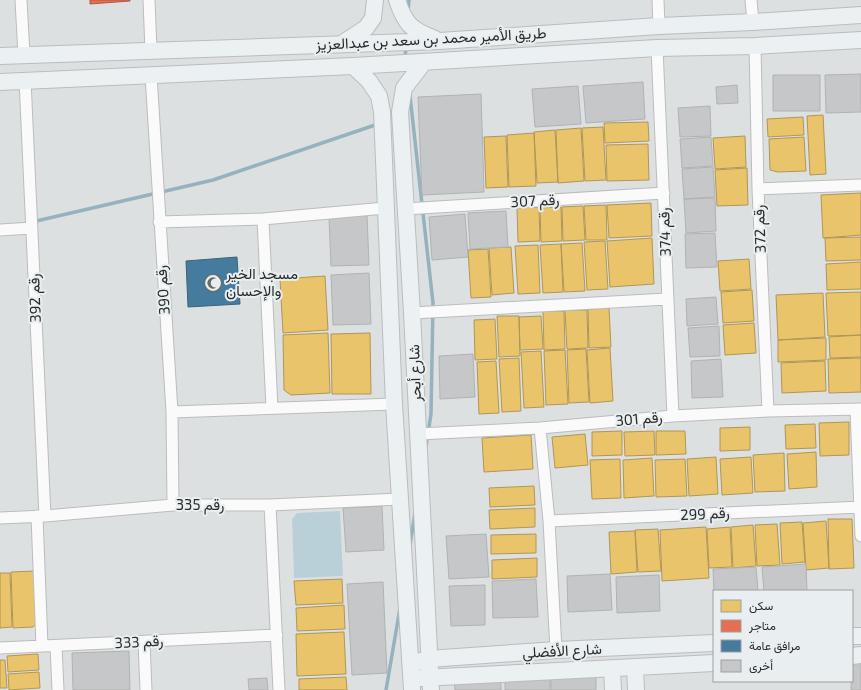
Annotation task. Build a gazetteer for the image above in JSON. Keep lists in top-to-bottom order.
{
  "streets": {
    "street": [
      "طريق الأمير محمد بن سعد بن عبدالعزيز",
      "رقم 307",
      "رقم 372",
      "رقم 374",
      "رقم 390",
      "رقم 392",
      "شارع أبحر",
      "رقم 301",
      "رقم 335",
      "رقم 299",
      "رقم 333",
      "شارع الأفضلي"
    ]
  },
  "crossings": [
    ["طريق الأمير محمد بن سعد بن عبدالعزيز", "رقم 372"],
    ["طريق الأمير محمد بن سعد بن عبدالعزيز", "رقم 374"],
    ["طريق الأمير محمد بن سعد بن عبدالعزيز", "رقم 390"],
    ["طريق الأمير محمد بن سعد بن عبدالعزيز", "رقم 392"],
    ["طريق الأمير محمد بن سعد بن عبدالعزيز", "شارع أبحر"],
    ["رقم 307", "رقم 374"],
    ["رقم 307", "شارع أبحر"],
    ["رقم 372", "رقم 301"],
    ["رقم 374", "رقم 301"],
    ["رقم 390", "رقم 335"],
    ["رقم 392", "رقم 335"],
    ["رقم 392", "رقم 333"],
    ["شارع أبحر", "رقم 301"],
    ["شارع أبحر", "رقم 335"],
    ["شارع أبحر", "شارع الأفضلي"]
  ],
  "places": {
    "mosque": ["مسجد الخير والإحسان"]
  },
  "legend": [
    "سكن",
    "متاجر",
    "مرافق عامة",
    "أخرى"
  ]
}
